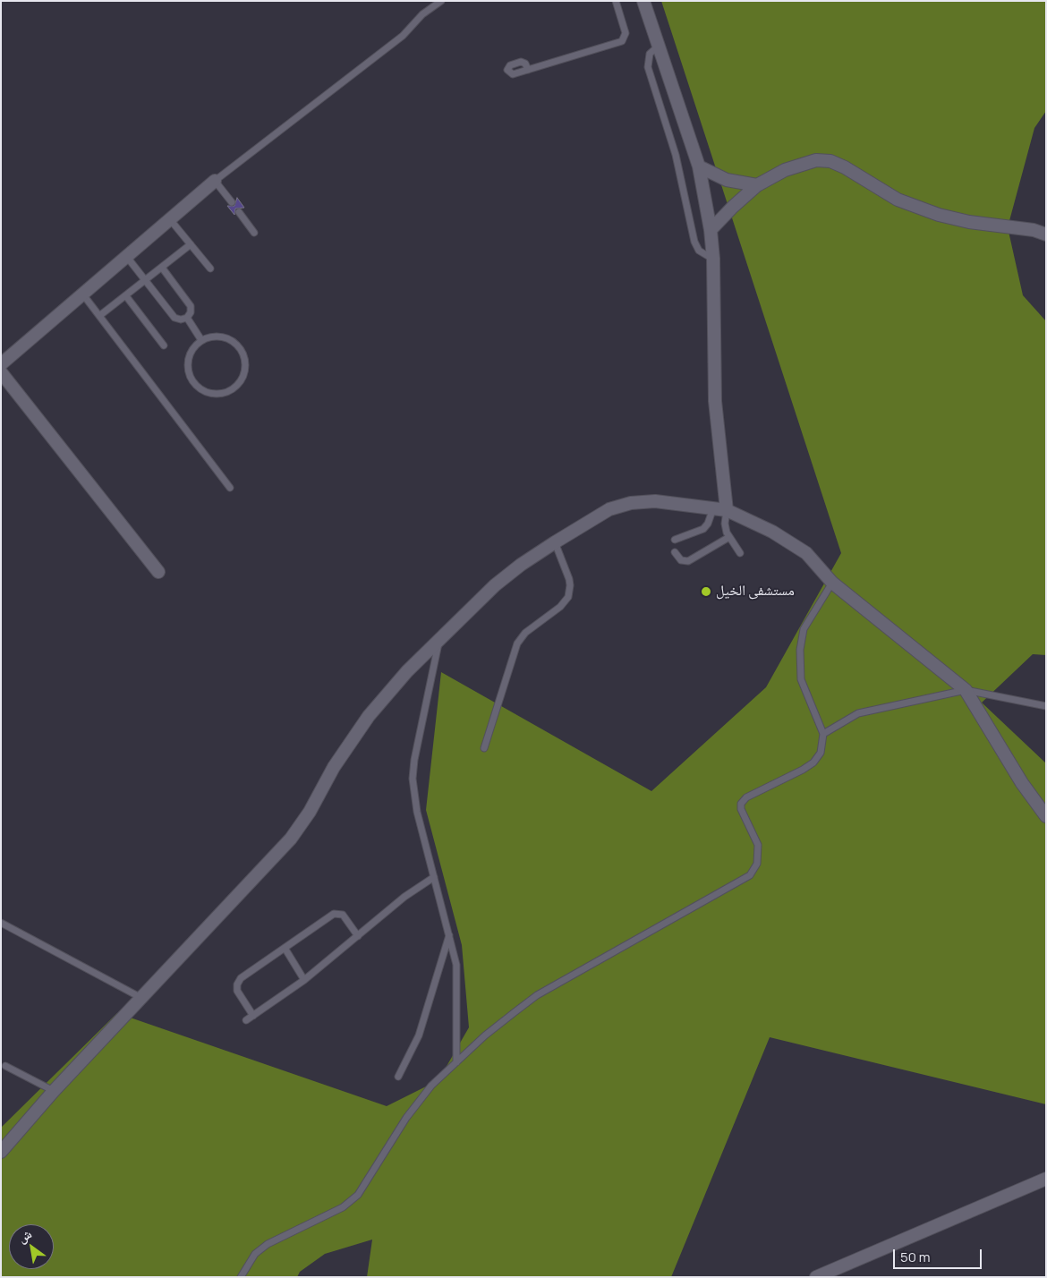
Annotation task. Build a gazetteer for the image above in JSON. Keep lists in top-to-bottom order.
{
  "places": ["مستشفى الخيل"],
  "scale_bar": "50 m",
  "north": "top left"
}
